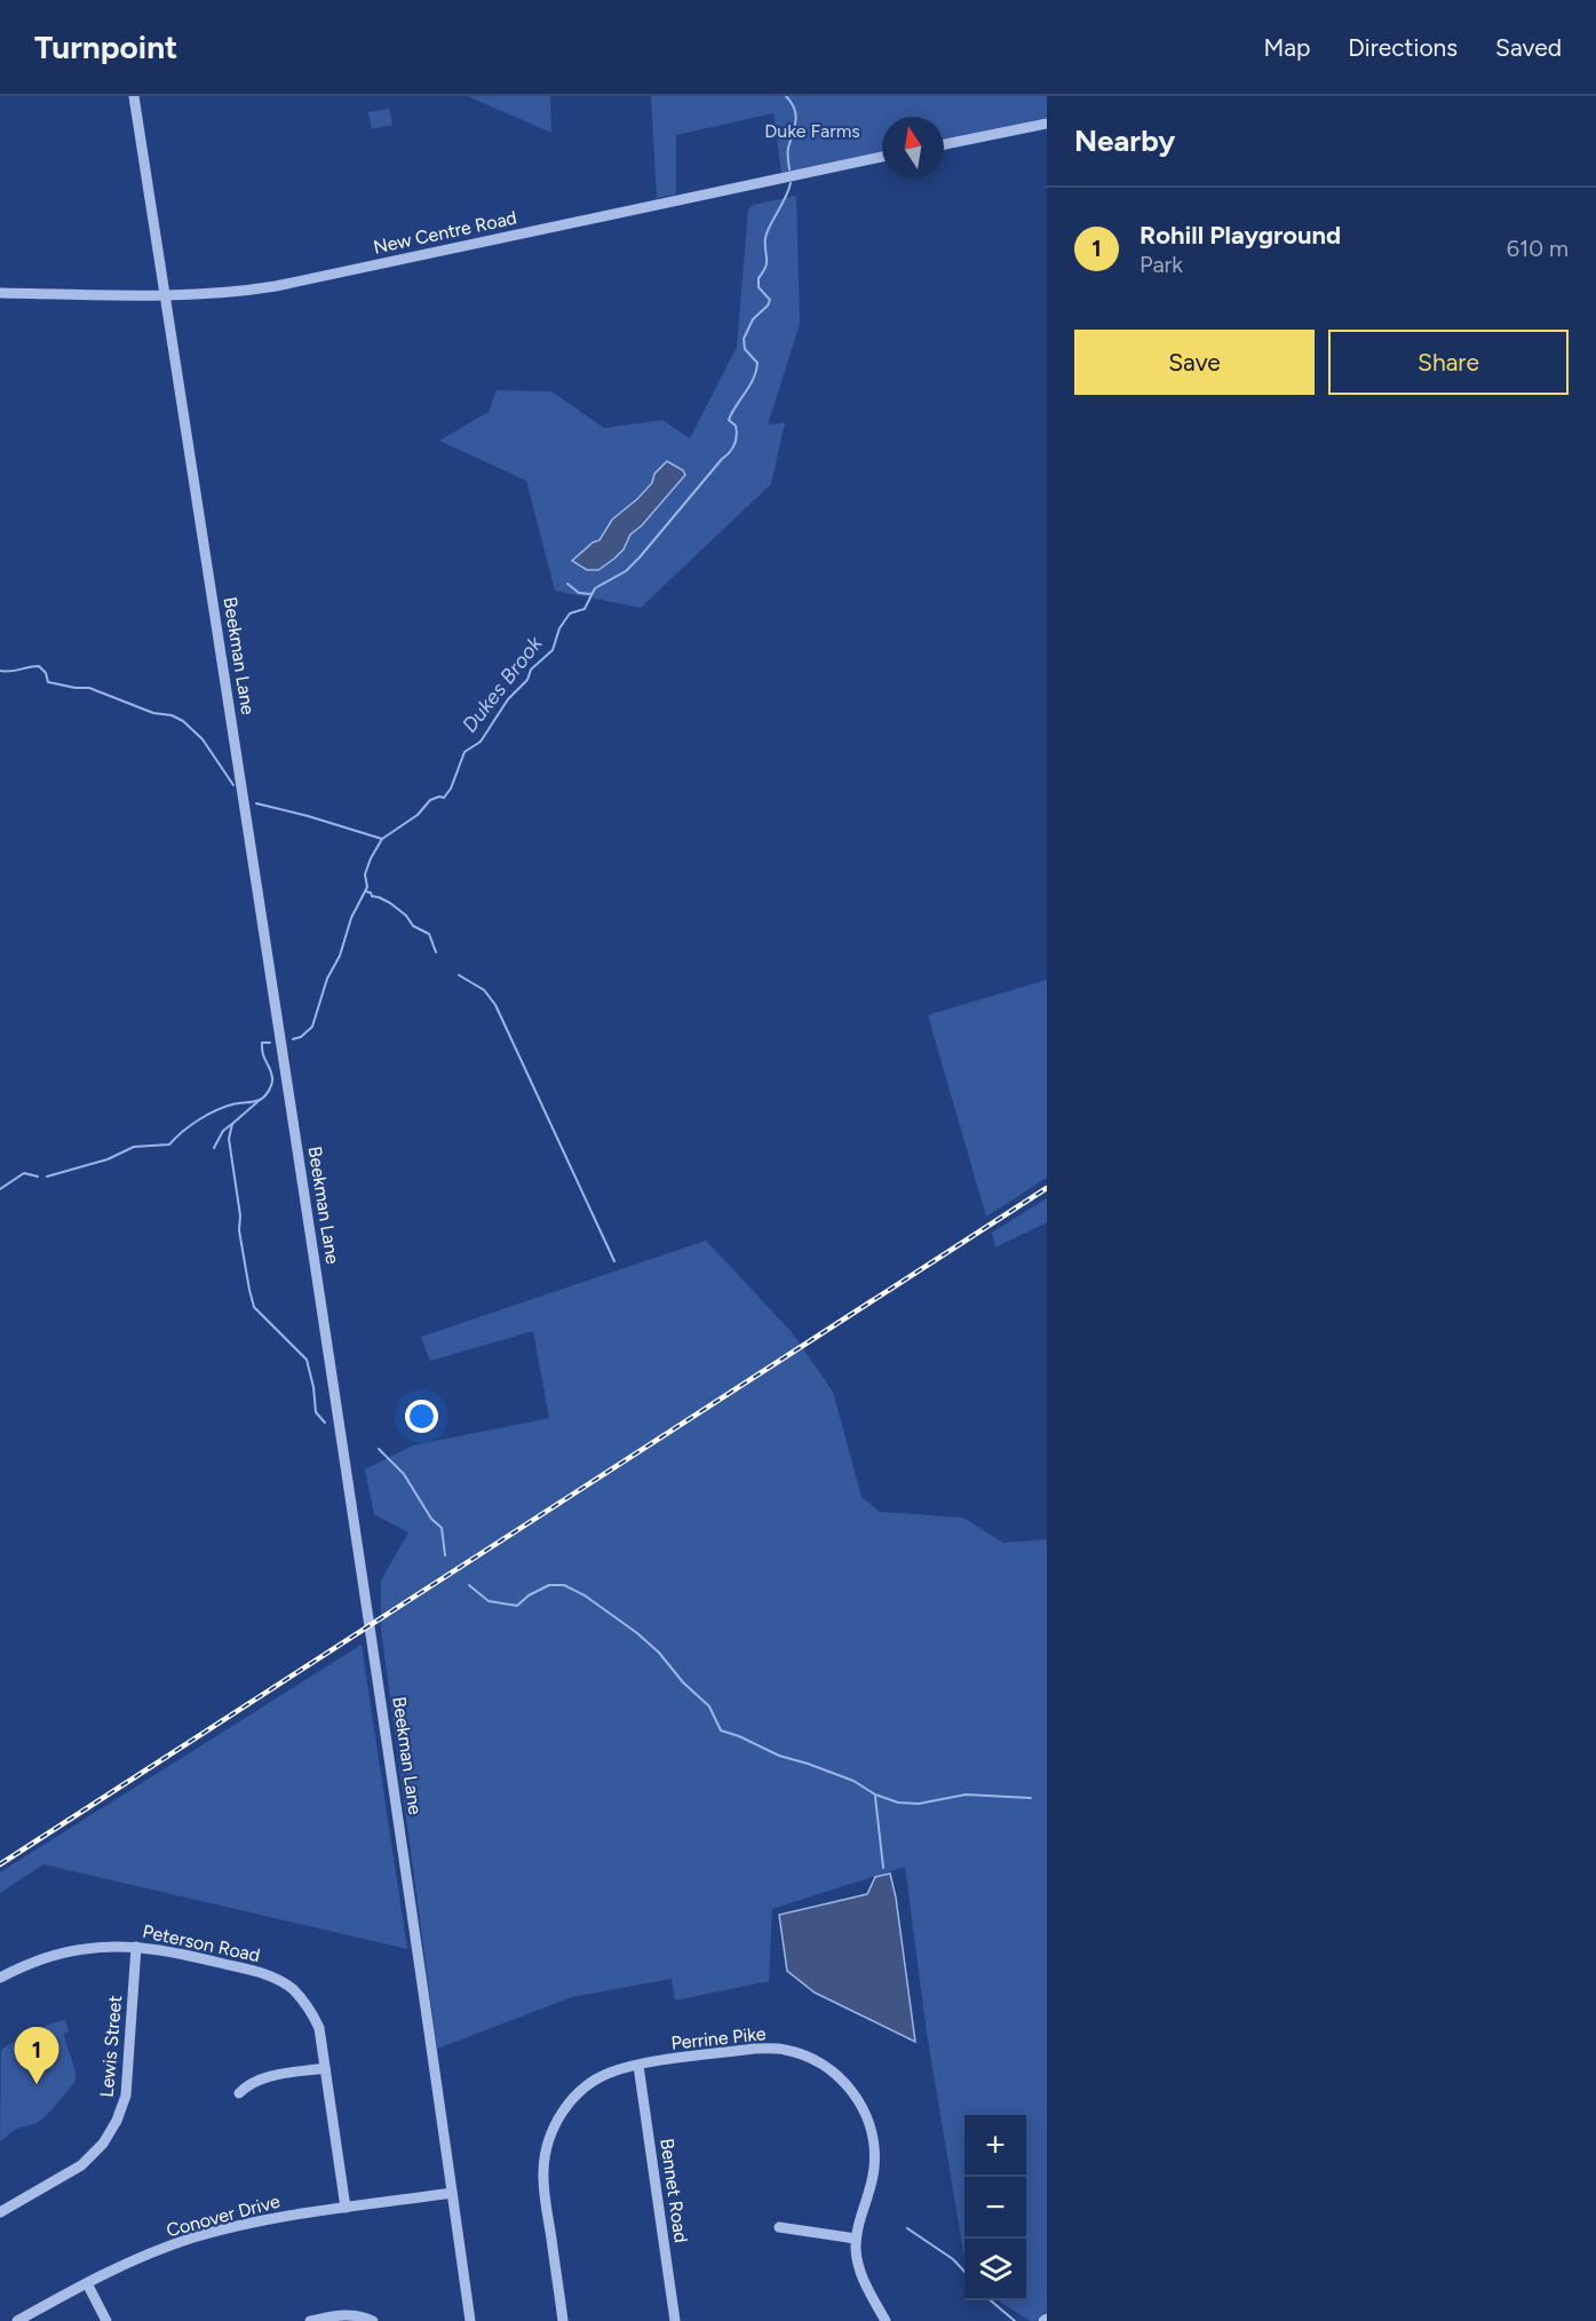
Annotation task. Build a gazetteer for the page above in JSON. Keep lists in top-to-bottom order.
{
  "streets": {
    "street": [
      "New Centre Road",
      "Beekman Lane",
      "Peterson Road",
      "Perrine Pike",
      "Lewis Street",
      "Bennet Road",
      "Conover Drive"
    ]
  },
  "crossings": [
    ["New Centre Road", "Beekman Lane"],
    ["Beekman Lane", "Conover Drive"],
    ["Peterson Road", "Lewis Street"],
    ["Peterson Road", "Conover Drive"],
    ["Perrine Pike", "Bennet Road"]
  ],
  "water": ["Dukes Brook"],
  "parks": ["Duke Farms"],
  "north": "top",
  "page": {
    "header": "Turnpoint",
    "nav": ["Map", "Directions", "Saved"],
    "heading": "Nearby",
    "list": [
      {
        "mark": "1",
        "name": "Rohill Playground",
        "note": "Park",
        "value": "610 m"
      }
    ],
    "buttons": ["Save", "Share"],
    "pins": "1",
    "map_buttons": ["+", "−"]
  }
}
